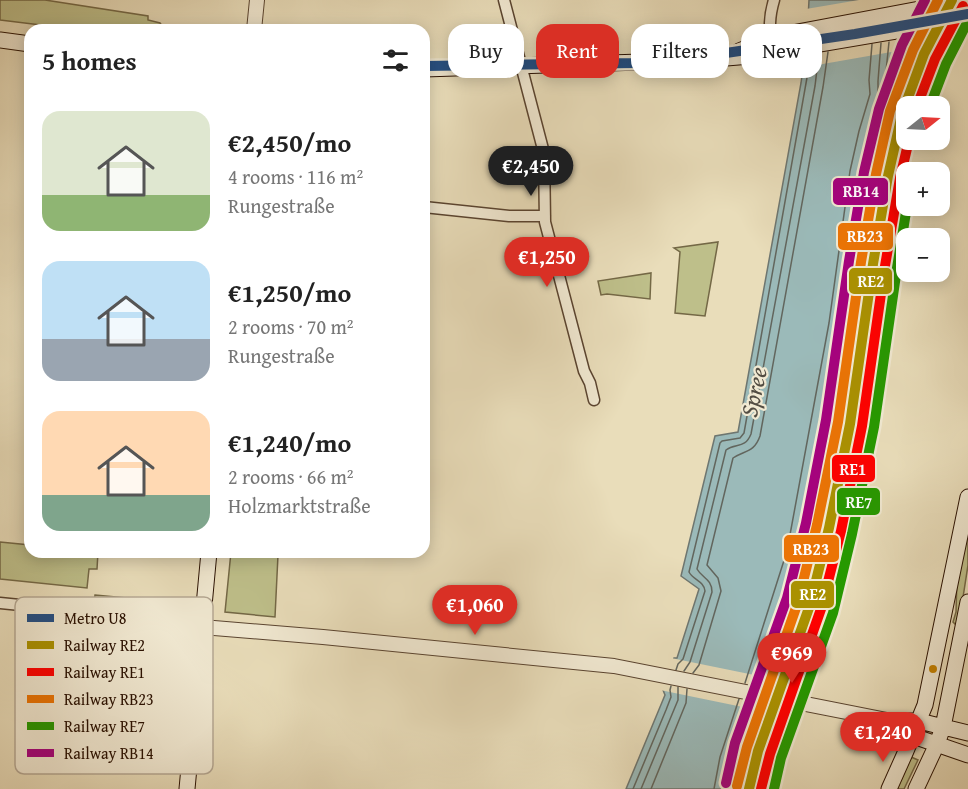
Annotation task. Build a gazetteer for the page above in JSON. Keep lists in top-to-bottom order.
{
  "water": ["Spree"],
  "lines": [
    "rail line RE2",
    "rail line RB23",
    "rail line RB14",
    "rail line RE1",
    "metro line U8",
    "rail line RE7"
  ],
  "legend": [
    "Metro U8",
    "Railway RE2",
    "Railway RE1",
    "Railway RB23",
    "Railway RE7",
    "Railway RB14"
  ],
  "north": "right",
  "page": {
    "chip": [
      "Buy",
      "Rent",
      "Filters",
      "New"
    ],
    "heading": "5 homes",
    "map_buttons": ["+", "−"],
    "list": [
      {
        "name": "€2,450/mo",
        "note": "4 rooms · 116 m² · Rungestraße"
      },
      {
        "name": "€1,250/mo",
        "note": "2 rooms · 70 m² · Rungestraße"
      },
      {
        "name": "€1,240/mo",
        "note": "2 rooms · 66 m² · Holzmarktstraße"
      }
    ],
    "price": [
      "€2,450",
      "€1,250",
      "€1,060",
      "€969",
      "€1,240"
    ]
  }
}
